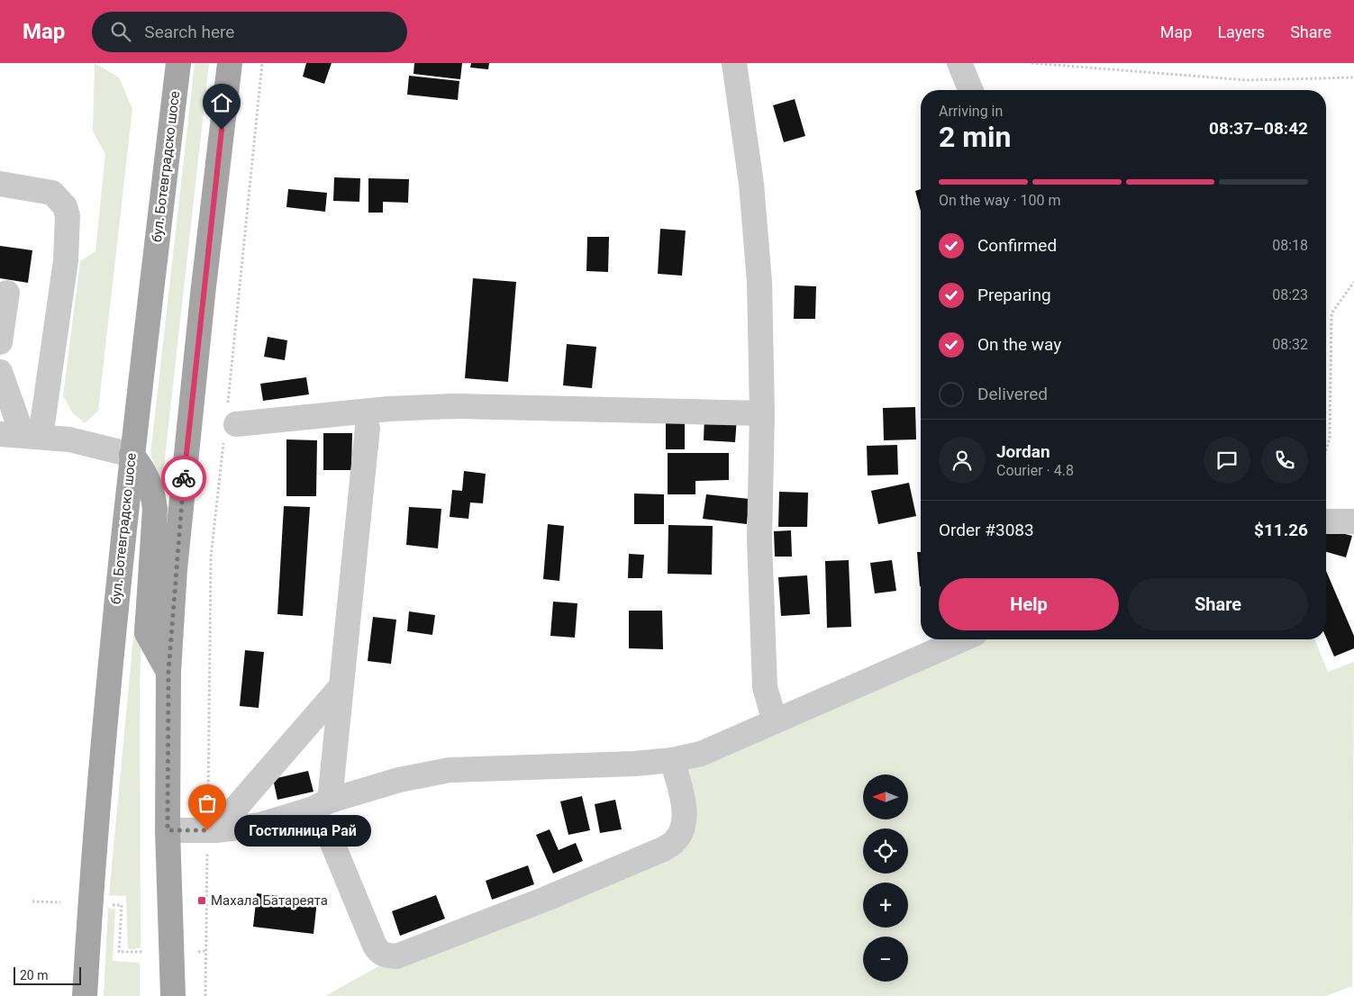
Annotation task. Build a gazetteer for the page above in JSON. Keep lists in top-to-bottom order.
{
  "streets": {
    "main road": ["бул. Ботевградско шосе"]
  },
  "places": {
    "other": ["Гостилница Рай"],
    "transit": ["Махала Батареята"]
  },
  "scale_bar": "20 m",
  "north": "left",
  "page": {
    "header": "Map",
    "search": "Search here",
    "nav": ["Map", "Layers", "Share"],
    "heading": ["2 min", "Arriving in", "08:37–08:42"],
    "panel": [
      "Jordan",
      "Courier · 4.8",
      "Order #3083",
      "$11.26"
    ],
    "bar": "On the way · 100 m",
    "list": [
      ["Confirmed", "08:18"],
      ["Preparing", "08:23"],
      ["On the way", "08:32"],
      "Delivered"
    ],
    "buttons": ["Help", "Share"],
    "map_buttons": ["+", "−"],
    "bubble": "Гостилница Рай",
    "scale": "20 m"
  }
}
